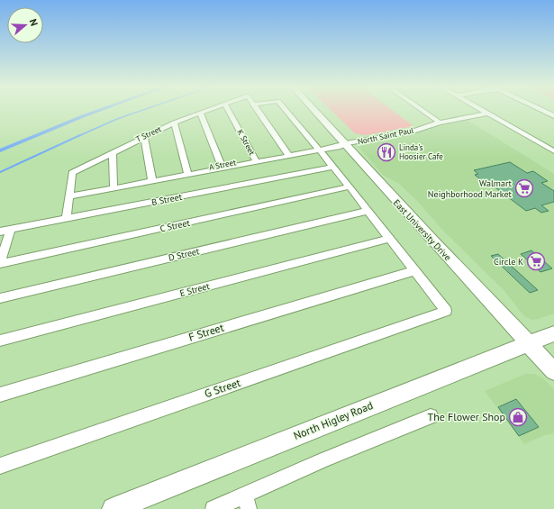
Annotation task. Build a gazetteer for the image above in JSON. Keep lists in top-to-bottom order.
{
  "streets": {
    "main road": ["East University Drive", "North Higley Road"],
    "street": [
      "T Street",
      "North Saint Paul",
      "K Street",
      "A Street",
      "B Street",
      "C Street",
      "D Street",
      "E Street",
      "F Street",
      "G Street"
    ]
  },
  "crossings": [
    ["T Street", "A Street"],
    ["North Saint Paul", "A Street"],
    ["North Saint Paul", "East University Drive"],
    ["K Street", "A Street"],
    ["A Street", "East University Drive"],
    ["East University Drive", "North Higley Road"],
    ["F Street", "G Street"]
  ],
  "places": {
    "restaurant": ["Linda's Hoosier Cafe"],
    "supermarket": ["Walmart Neighborhood Market", "Circle K"],
    "shop": ["The Flower Shop"]
  },
  "north": "right"
}
